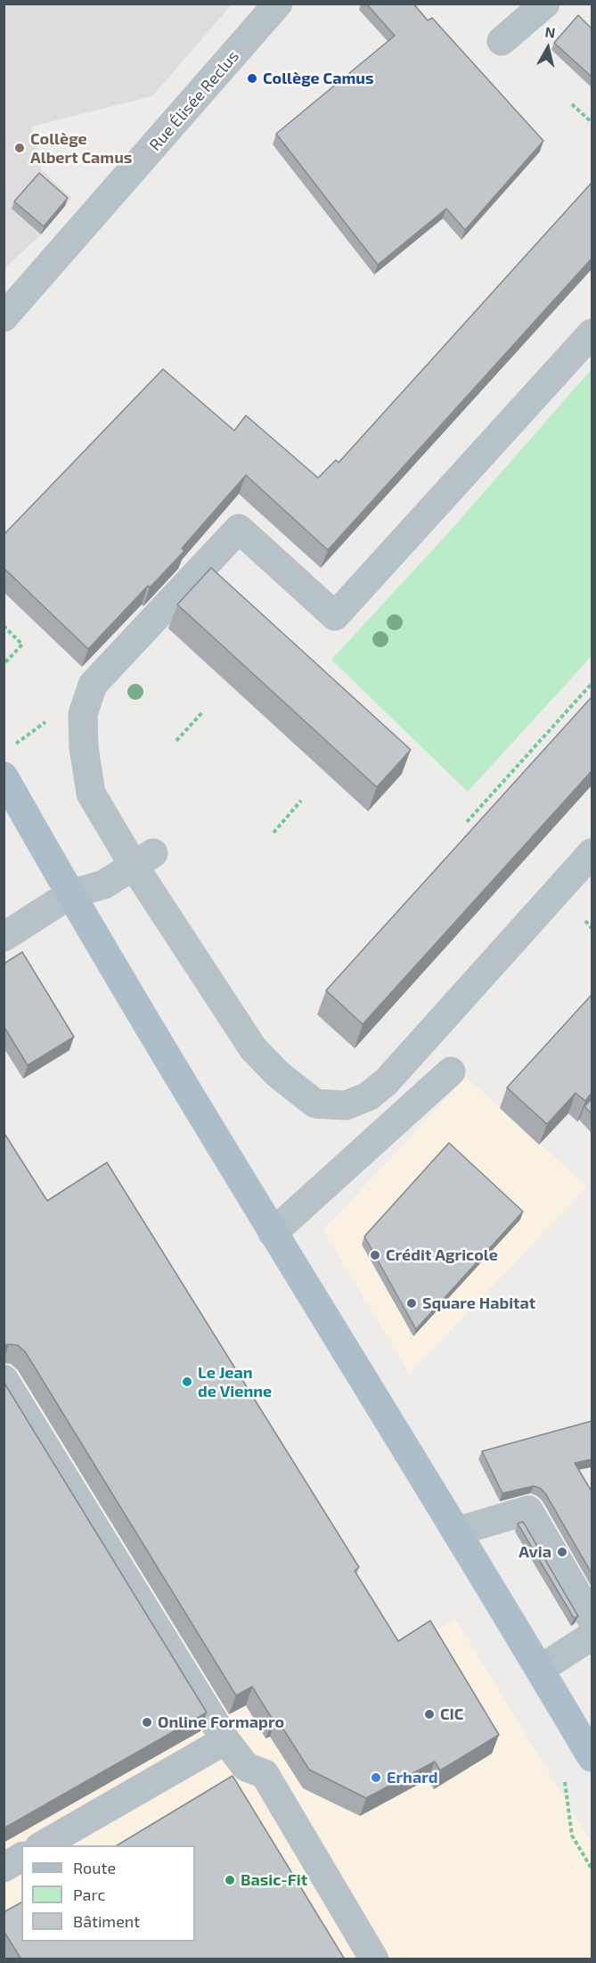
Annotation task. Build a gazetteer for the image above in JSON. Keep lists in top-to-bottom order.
{
  "streets": {
    "street": ["Rue Élisée Reclus"]
  },
  "places": [
    "Collège Camus",
    "Collège Albert Camus",
    "Crédit Agricole",
    "Square Habitat",
    "Le Jean de Vienne",
    "Avia",
    "CIC",
    "Online Formapro",
    "Erhard",
    "Basic-Fit"
  ],
  "legend": ["Route", "Parc", "Bâtiment"],
  "north": "top"
}
